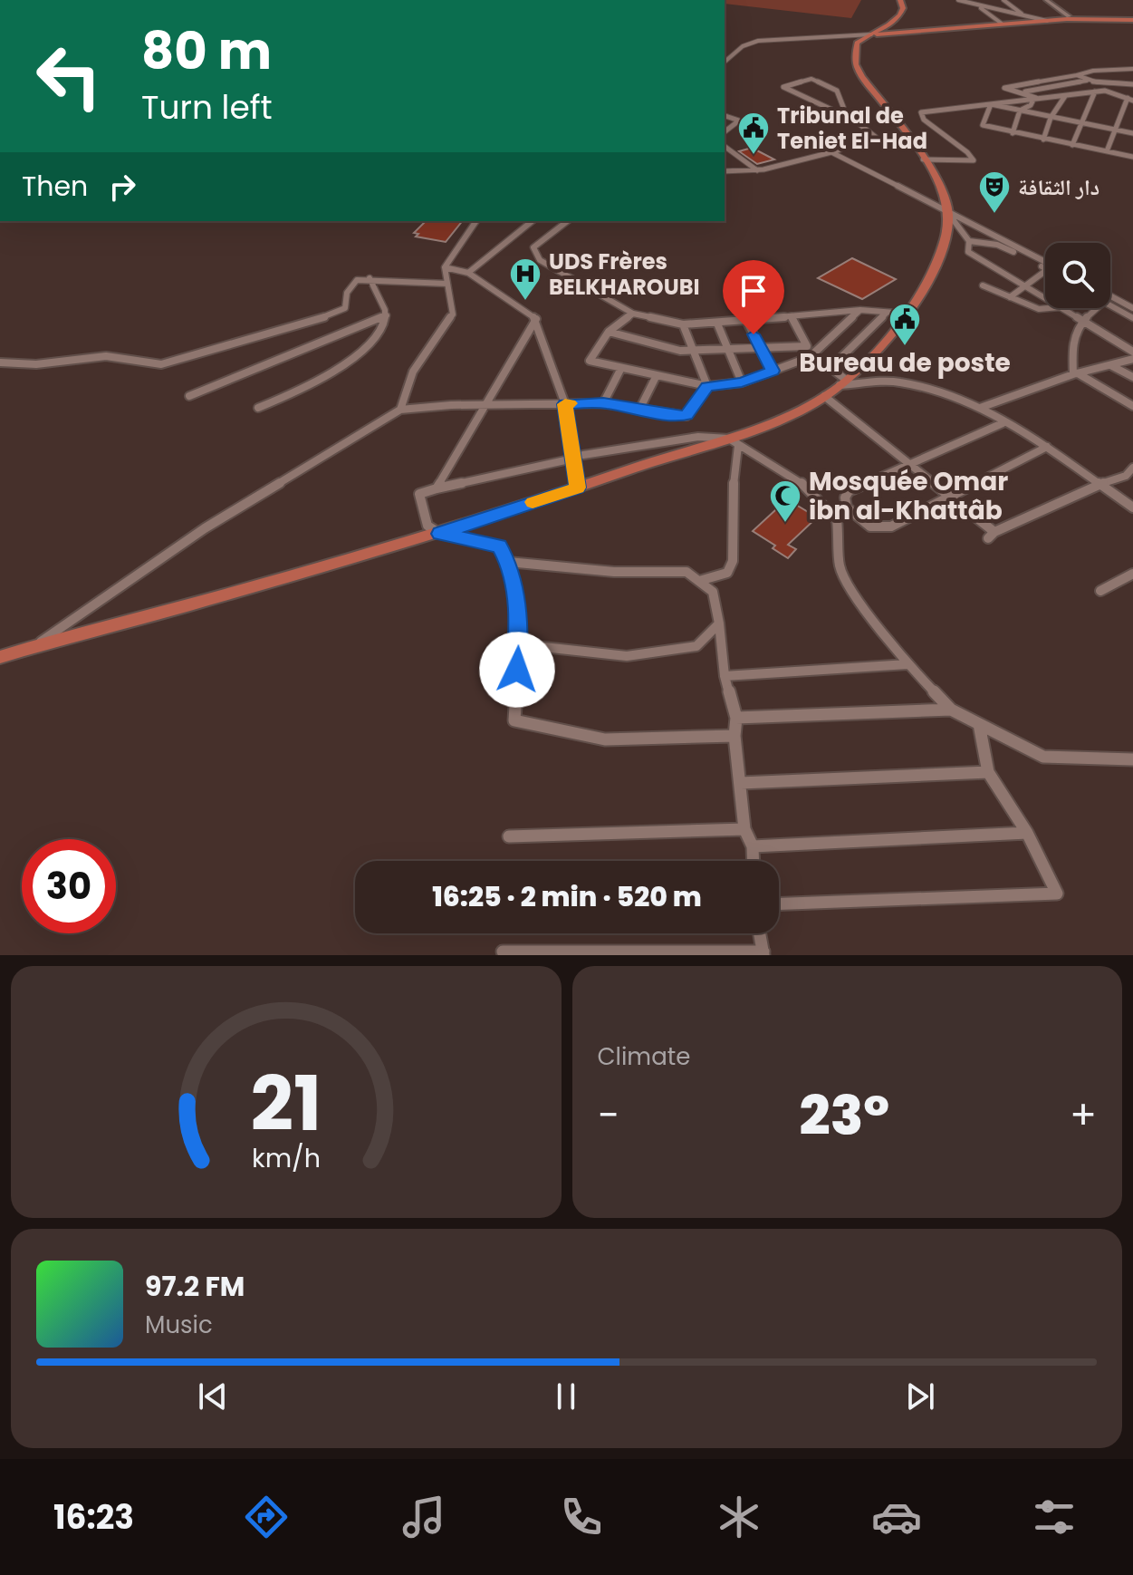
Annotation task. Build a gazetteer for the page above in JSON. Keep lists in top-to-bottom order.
{
  "places": {
    "public building": ["Tribunal de Teniet El-Had", "Bureau de poste"],
    "theatre": ["دار الثقافة"],
    "hospital": ["UDS Frères BELKHAROUBI"],
    "mosque": ["Mosquée Omar ibn al-Khattâb"]
  },
  "page": {
    "turn": ["80 m", "Turn left"],
    "then": "Then",
    "limit": "30",
    "trip": "16:25 · 2 min · 520 m",
    "tile": "Climate",
    "heat": ["−", "23°", "+"],
    "song": ["97.2 FM", "Music"],
    "tabs": "16:23",
    "gauge": ["21", "km/h"]
  }
}
